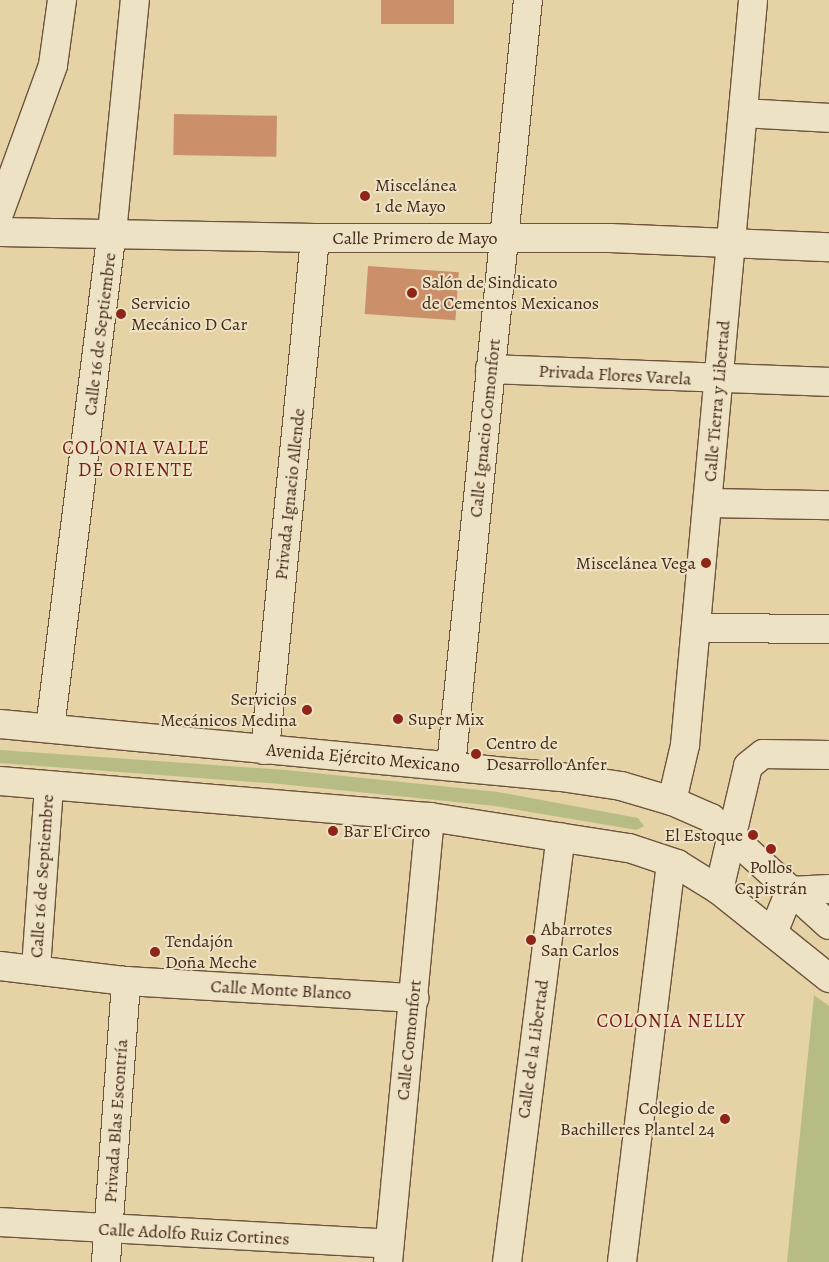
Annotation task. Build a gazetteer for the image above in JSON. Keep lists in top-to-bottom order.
{
  "streets": {
    "street": [
      "Calle Primero de Mayo",
      "Calle 16 de Septiembre",
      "Privada Flores Varela",
      "Calle Tierra y Libertad",
      "Calle Ignacio Comonfort",
      "Privada Ignacio Allende",
      "Avenida Ejército Mexicano",
      "Calle Monte Blanco",
      "Calle Comonfort",
      "Calle de la Libertad",
      "Privada Blas Escontría",
      "Calle Adolfo Ruiz Cortines"
    ]
  },
  "crossings": [
    ["Calle Primero de Mayo", "Calle 16 de Septiembre"],
    ["Calle Primero de Mayo", "Calle Tierra y Libertad"],
    ["Calle Primero de Mayo", "Calle Ignacio Comonfort"],
    ["Calle Primero de Mayo", "Privada Ignacio Allende"],
    ["Calle 16 de Septiembre", "Avenida Ejército Mexicano"],
    ["Calle 16 de Septiembre", "Calle Monte Blanco"],
    ["Privada Flores Varela", "Calle Tierra y Libertad"],
    ["Privada Flores Varela", "Calle Ignacio Comonfort"],
    ["Calle Tierra y Libertad", "Avenida Ejército Mexicano"],
    ["Calle Ignacio Comonfort", "Avenida Ejército Mexicano"],
    ["Privada Ignacio Allende", "Avenida Ejército Mexicano"],
    ["Calle Monte Blanco", "Calle Comonfort"],
    ["Calle Monte Blanco", "Privada Blas Escontría"],
    ["Calle Comonfort", "Calle Adolfo Ruiz Cortines"],
    ["Privada Blas Escontría", "Calle Adolfo Ruiz Cortines"]
  ],
  "districts": ["COLONIA VALLE DE ORIENTE", "COLONIA NELLY"],
  "places": [
    "Miscelánea 1 de Mayo",
    "Salón de Sindicato de Cementos Mexicanos",
    "Servicio Mecánico D Car",
    "Miscelánea Vega",
    "Servicios Mecánicos Medina",
    "Super Mix",
    "Centro de Desarrollo Anfer",
    "Bar El Circo",
    "El Estoque",
    "Pollos Capistrán",
    "Abarrotes San Carlos",
    "Tendajón Doña Meche",
    "Colegio de Bachilleres Plantel 24"
  ]
}
